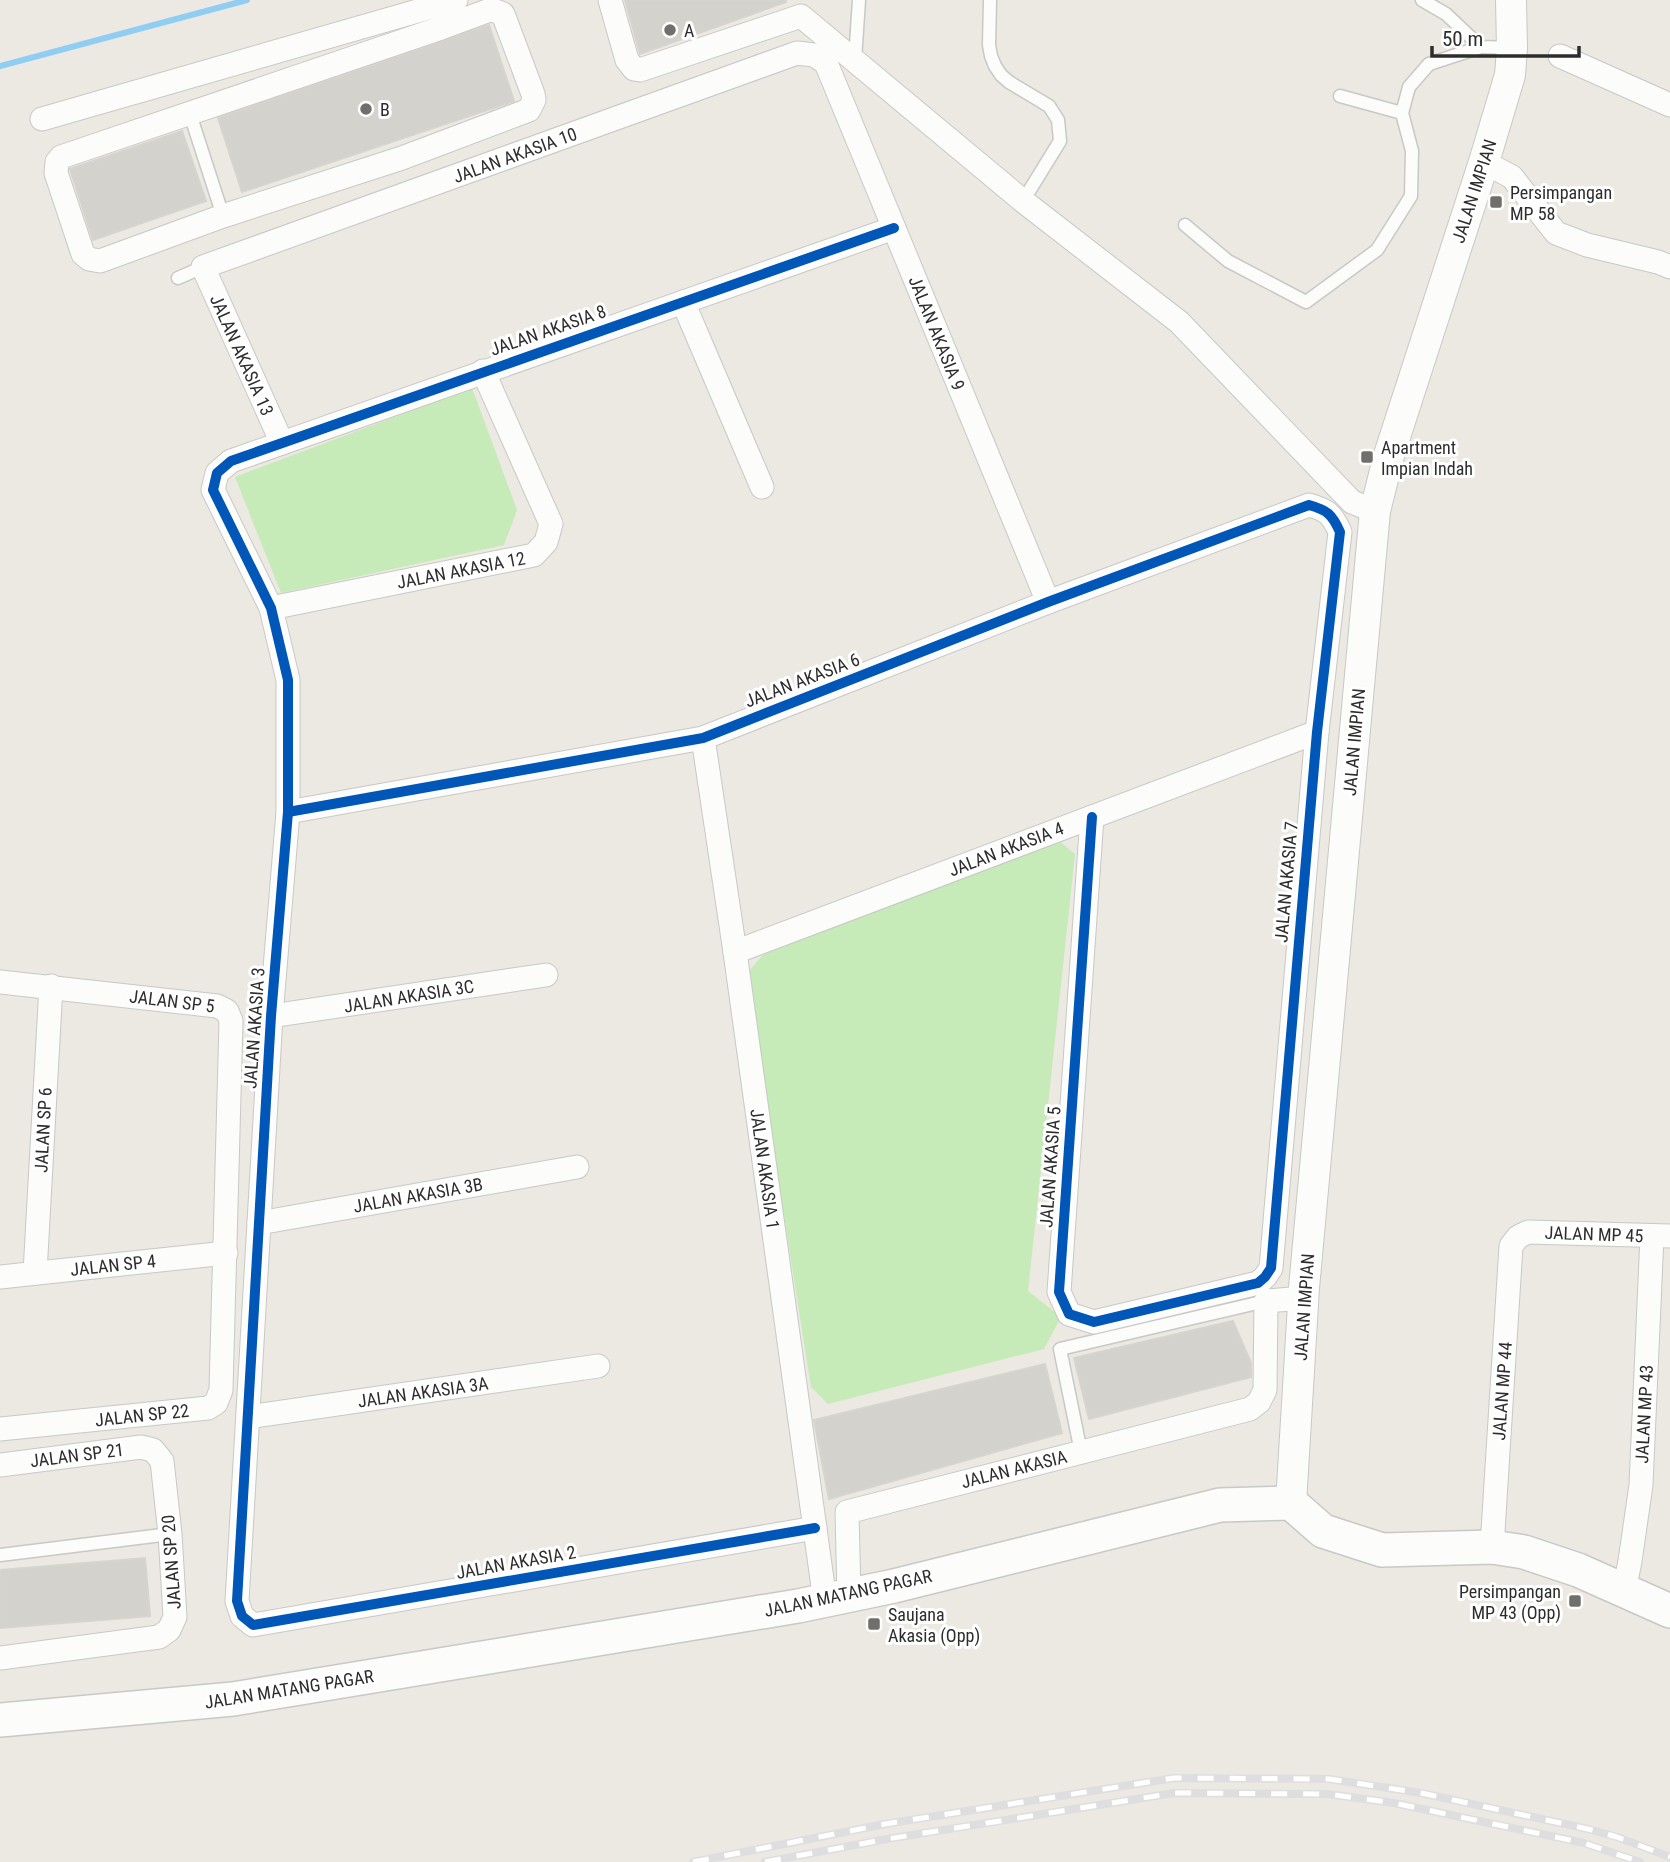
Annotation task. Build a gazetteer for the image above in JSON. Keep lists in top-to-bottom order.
{
  "streets": {
    "main road": ["JALAN MATANG PAGAR"],
    "street": [
      "JALAN AKASIA 10",
      "JALAN IMPIAN",
      "JALAN AKASIA 8",
      "JALAN AKASIA 9",
      "JALAN AKASIA 13",
      "JALAN AKASIA 12",
      "JALAN AKASIA 6",
      "JALAN AKASIA 4",
      "JALAN AKASIA 7",
      "JALAN AKASIA 3C",
      "JALAN SP 5",
      "JALAN AKASIA 3",
      "JALAN SP 6",
      "JALAN AKASIA 5",
      "JALAN AKASIA 1",
      "JALAN AKASIA 3B",
      "JALAN MP 45",
      "JALAN SP 4",
      "JALAN MP 44",
      "JALAN AKASIA 3A",
      "JALAN MP 43",
      "JALAN SP 22",
      "JALAN SP 21",
      "JALAN AKASIA",
      "JALAN SP 20",
      "JALAN AKASIA 2"
    ]
  },
  "crossings": [
    ["JALAN AKASIA 10", "JALAN AKASIA 9"],
    ["JALAN AKASIA 10", "JALAN AKASIA 13"],
    ["JALAN IMPIAN", "JALAN MATANG PAGAR"],
    ["JALAN AKASIA 8", "JALAN AKASIA 9"],
    ["JALAN AKASIA 8", "JALAN AKASIA 13"],
    ["JALAN AKASIA 8", "JALAN AKASIA 12"],
    ["JALAN AKASIA 8", "JALAN AKASIA 3"],
    ["JALAN AKASIA 9", "JALAN AKASIA 6"],
    ["JALAN AKASIA 12", "JALAN AKASIA 3"],
    ["JALAN AKASIA 6", "JALAN AKASIA 7"],
    ["JALAN AKASIA 6", "JALAN AKASIA 3"],
    ["JALAN AKASIA 6", "JALAN AKASIA 1"],
    ["JALAN AKASIA 4", "JALAN AKASIA 7"],
    ["JALAN AKASIA 4", "JALAN AKASIA 5"],
    ["JALAN AKASIA 4", "JALAN AKASIA 1"],
    ["JALAN AKASIA 7", "JALAN AKASIA 5"],
    ["JALAN AKASIA 3C", "JALAN AKASIA 3"],
    ["JALAN SP 5", "JALAN SP 6"],
    ["JALAN SP 5", "JALAN SP 4"],
    ["JALAN SP 5", "JALAN SP 22"],
    ["JALAN AKASIA 3", "JALAN AKASIA 3B"],
    ["JALAN AKASIA 3", "JALAN AKASIA 3A"],
    ["JALAN AKASIA 3", "JALAN AKASIA 2"],
    ["JALAN SP 6", "JALAN SP 4"],
    ["JALAN AKASIA 1", "JALAN AKASIA"],
    ["JALAN AKASIA 1", "JALAN AKASIA 2"],
    ["JALAN AKASIA 1", "JALAN MATANG PAGAR"],
    ["JALAN MP 45", "JALAN MP 44"],
    ["JALAN MP 45", "JALAN MP 43"],
    ["JALAN SP 4", "JALAN SP 22"],
    ["JALAN SP 21", "JALAN SP 20"],
    ["JALAN AKASIA", "JALAN MATANG PAGAR"]
  ],
  "places": {
    "other": ["A", "B"],
    "transit": [
      "Persimpangan MP 58",
      "Apartment Impian Indah",
      "Persimpangan MP 43 (Opp)",
      "Saujana Akasia (Opp)"
    ]
  },
  "scale_bar": "50 m"
}
